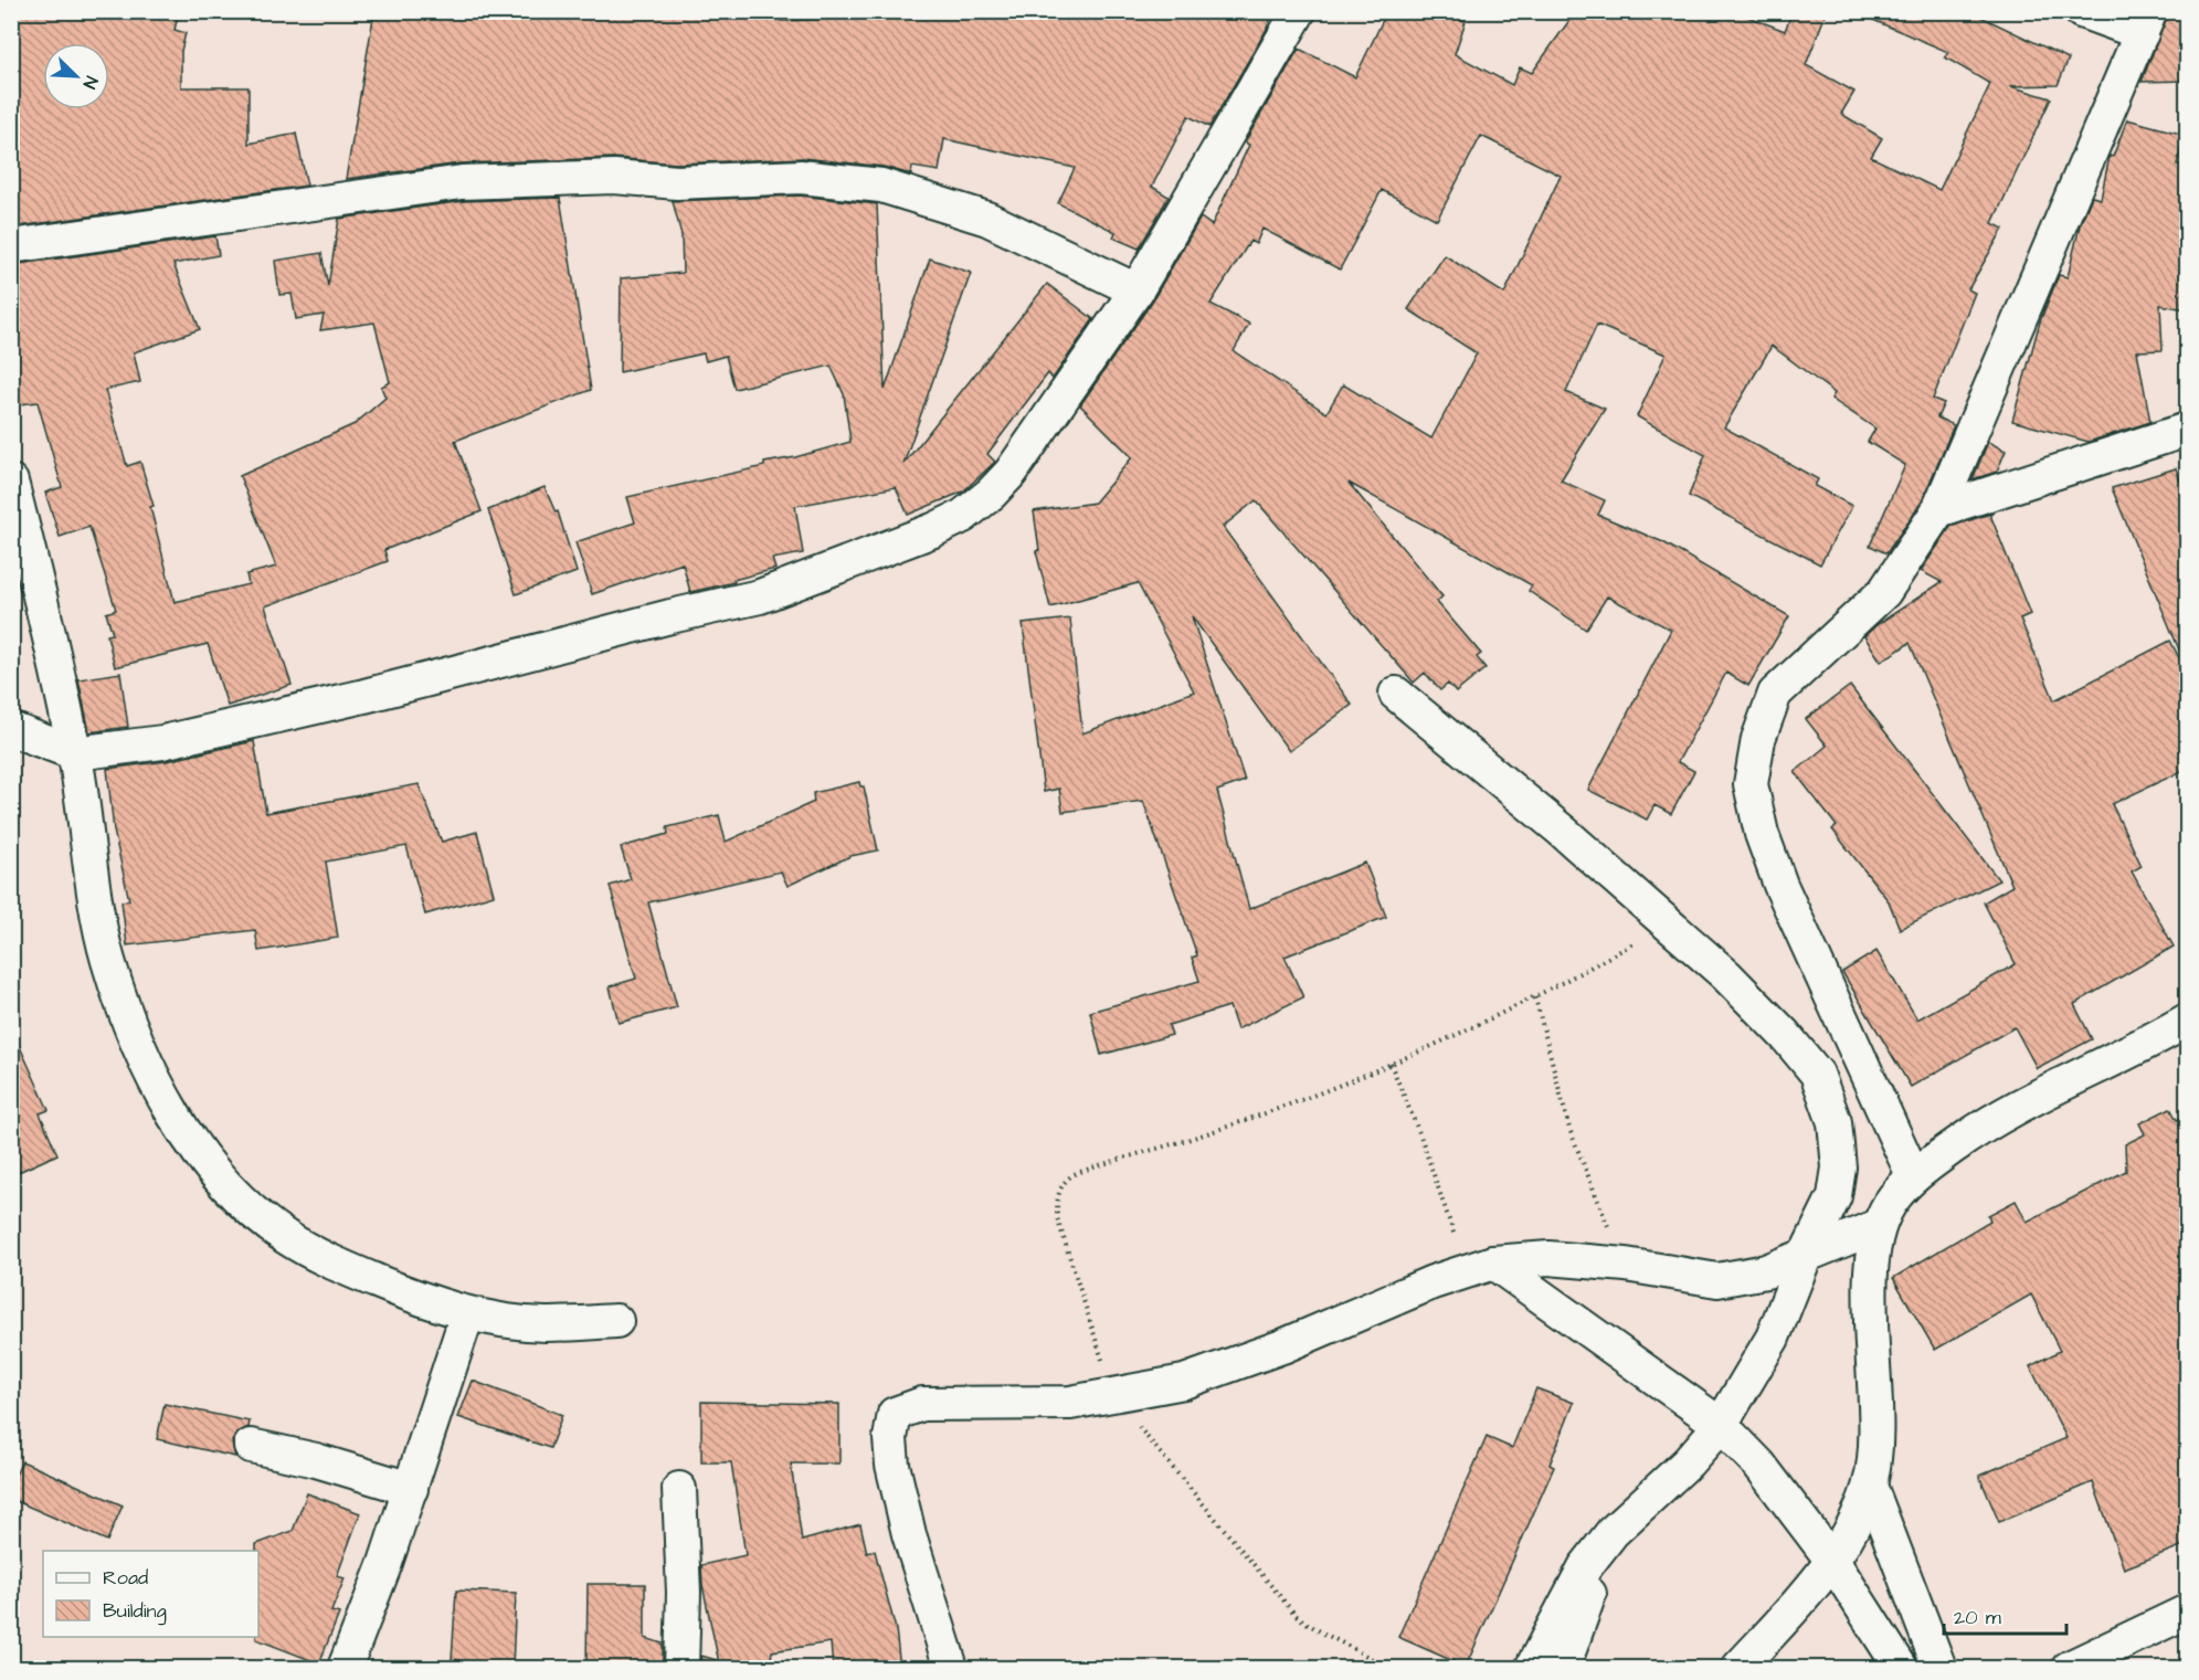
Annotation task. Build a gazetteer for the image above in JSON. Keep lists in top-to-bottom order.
{
  "legend": ["Road", "Building"],
  "scale_bar": "20 m",
  "north": "bottom right"
}
